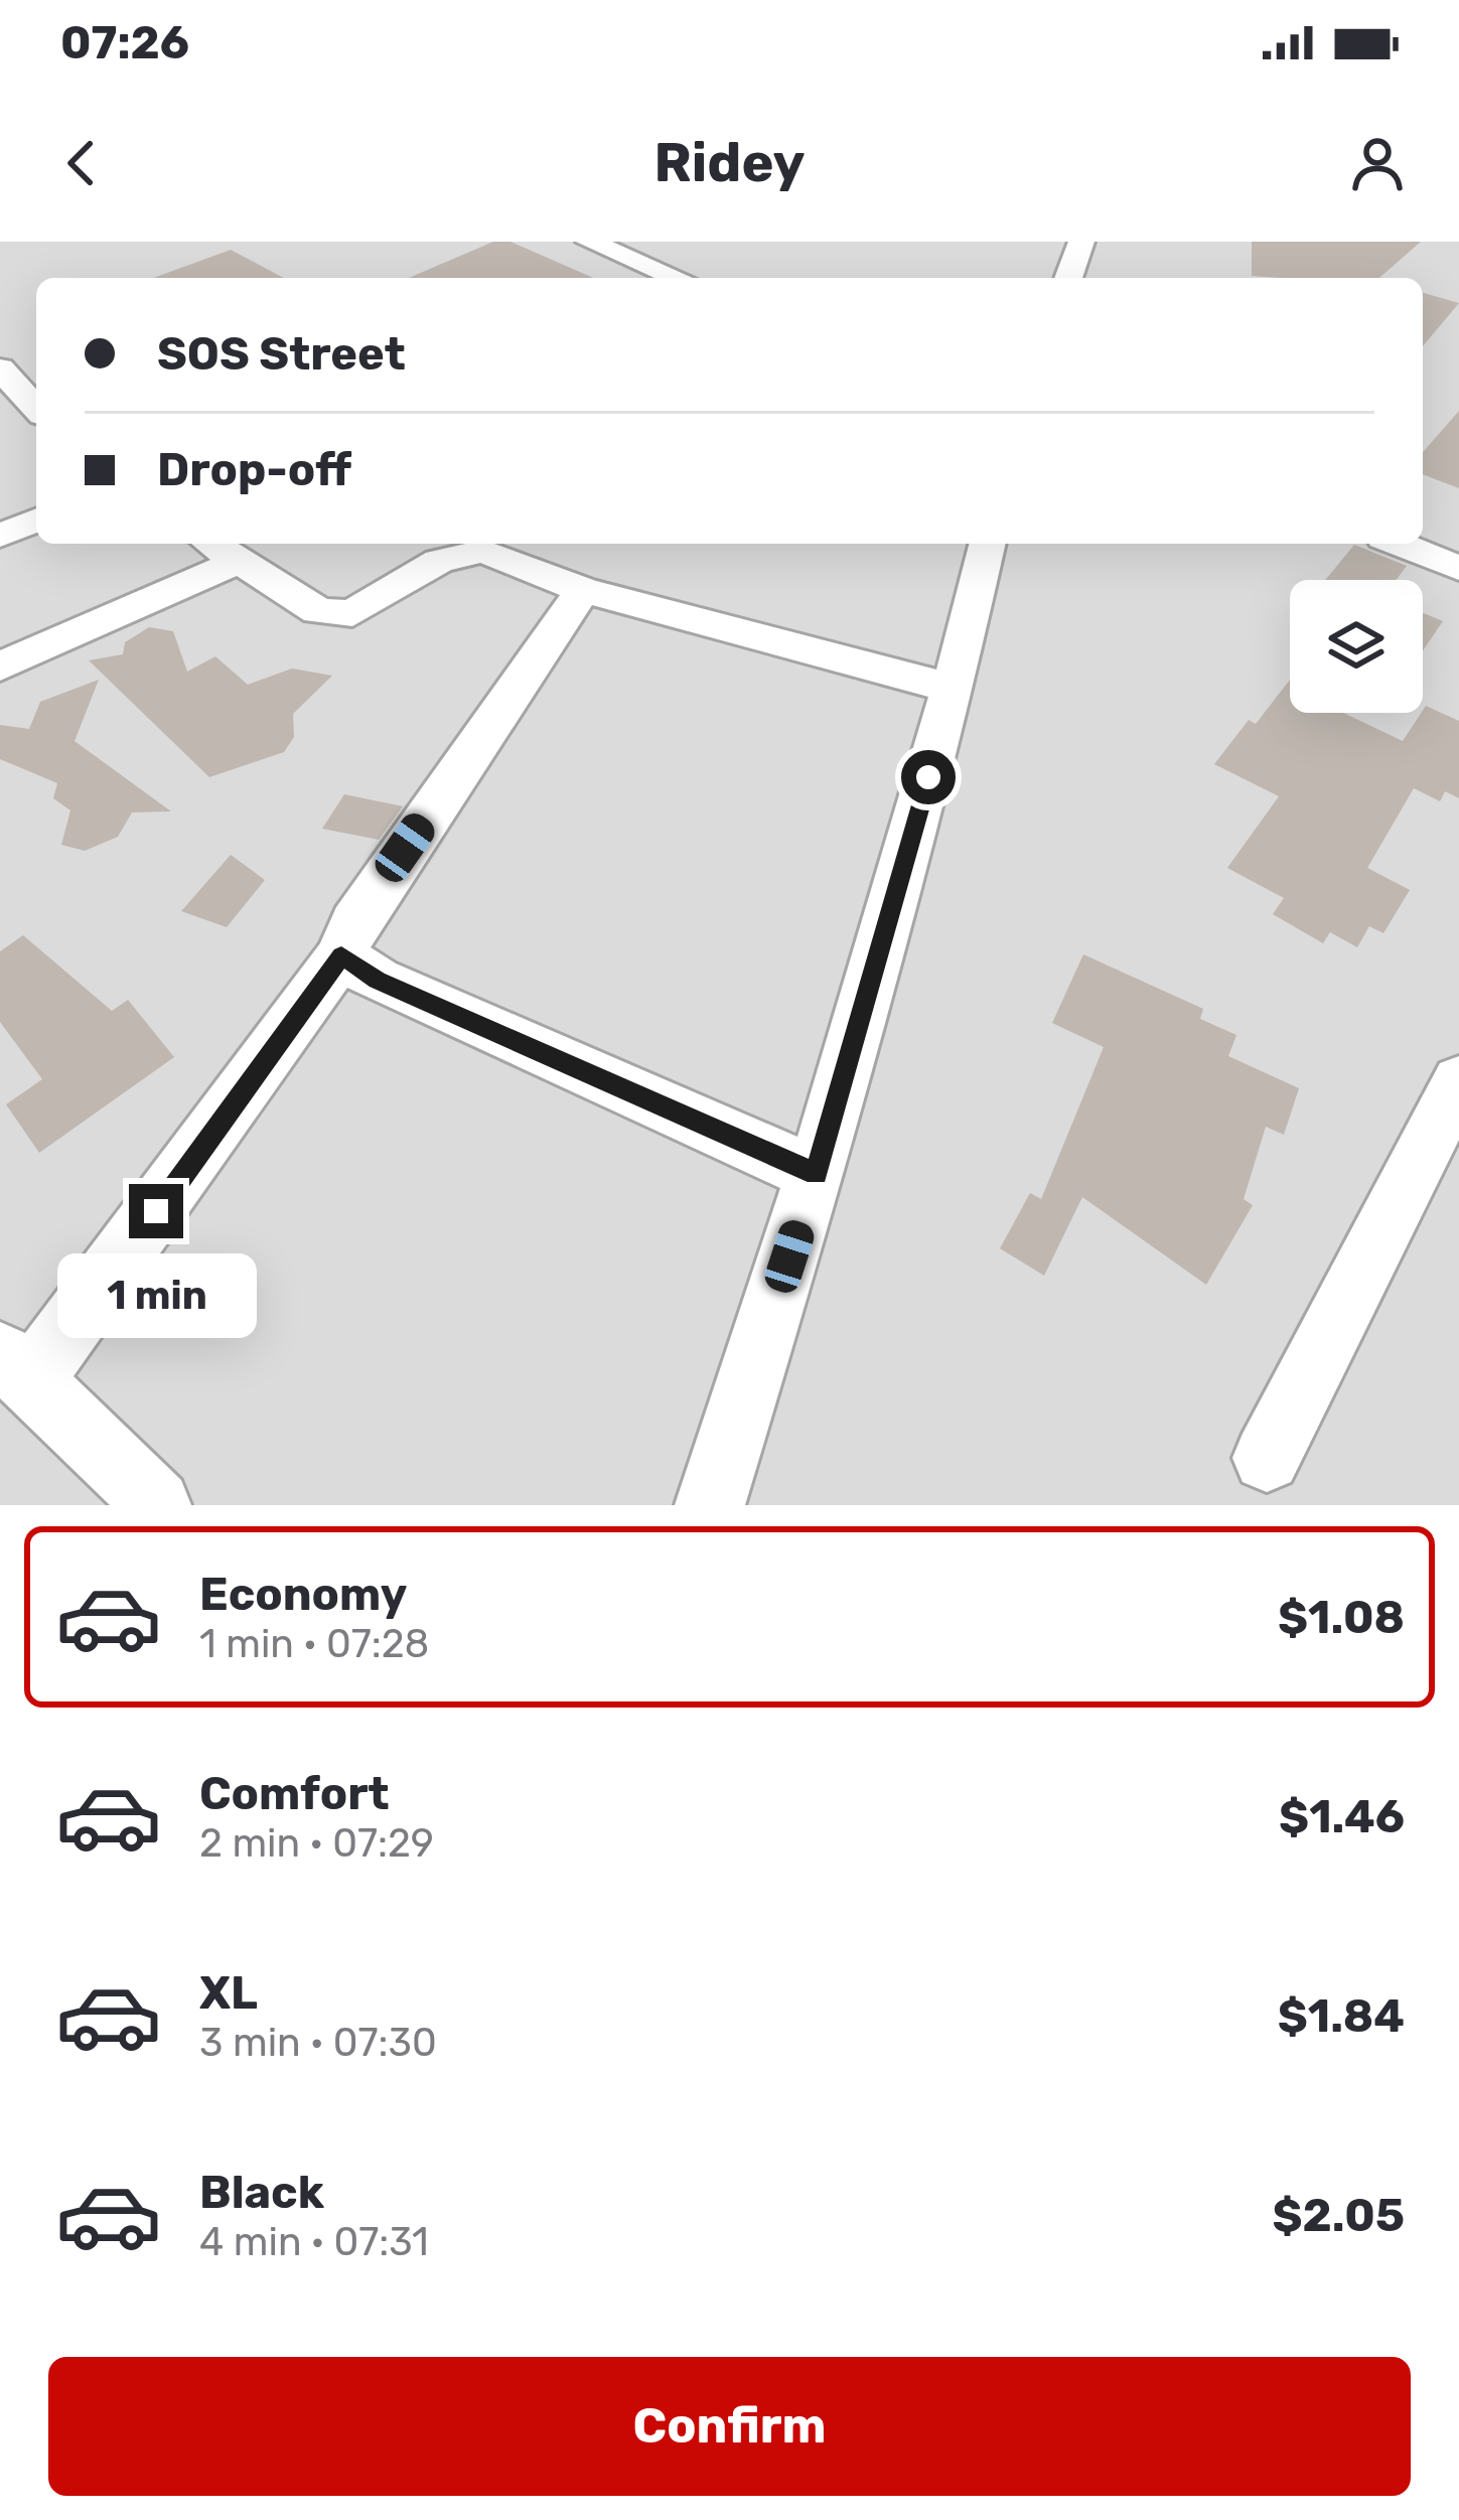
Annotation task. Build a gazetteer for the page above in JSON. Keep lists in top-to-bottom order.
{
  "page": {
    "status": "07:26",
    "header": "Ridey",
    "banner": ["SOS Street", "Drop-off"],
    "bubble": "1 min",
    "list": [
      {
        "name": "Economy",
        "note": "1 min · 07:28",
        "value": "$1.08"
      },
      {
        "name": "Comfort",
        "note": "2 min · 07:29",
        "value": "$1.46"
      },
      {
        "name": "XL",
        "note": "3 min · 07:30",
        "value": "$1.84"
      },
      {
        "name": "Black",
        "note": "4 min · 07:31",
        "value": "$2.05"
      }
    ],
    "buttons": "Confirm"
  }
}
